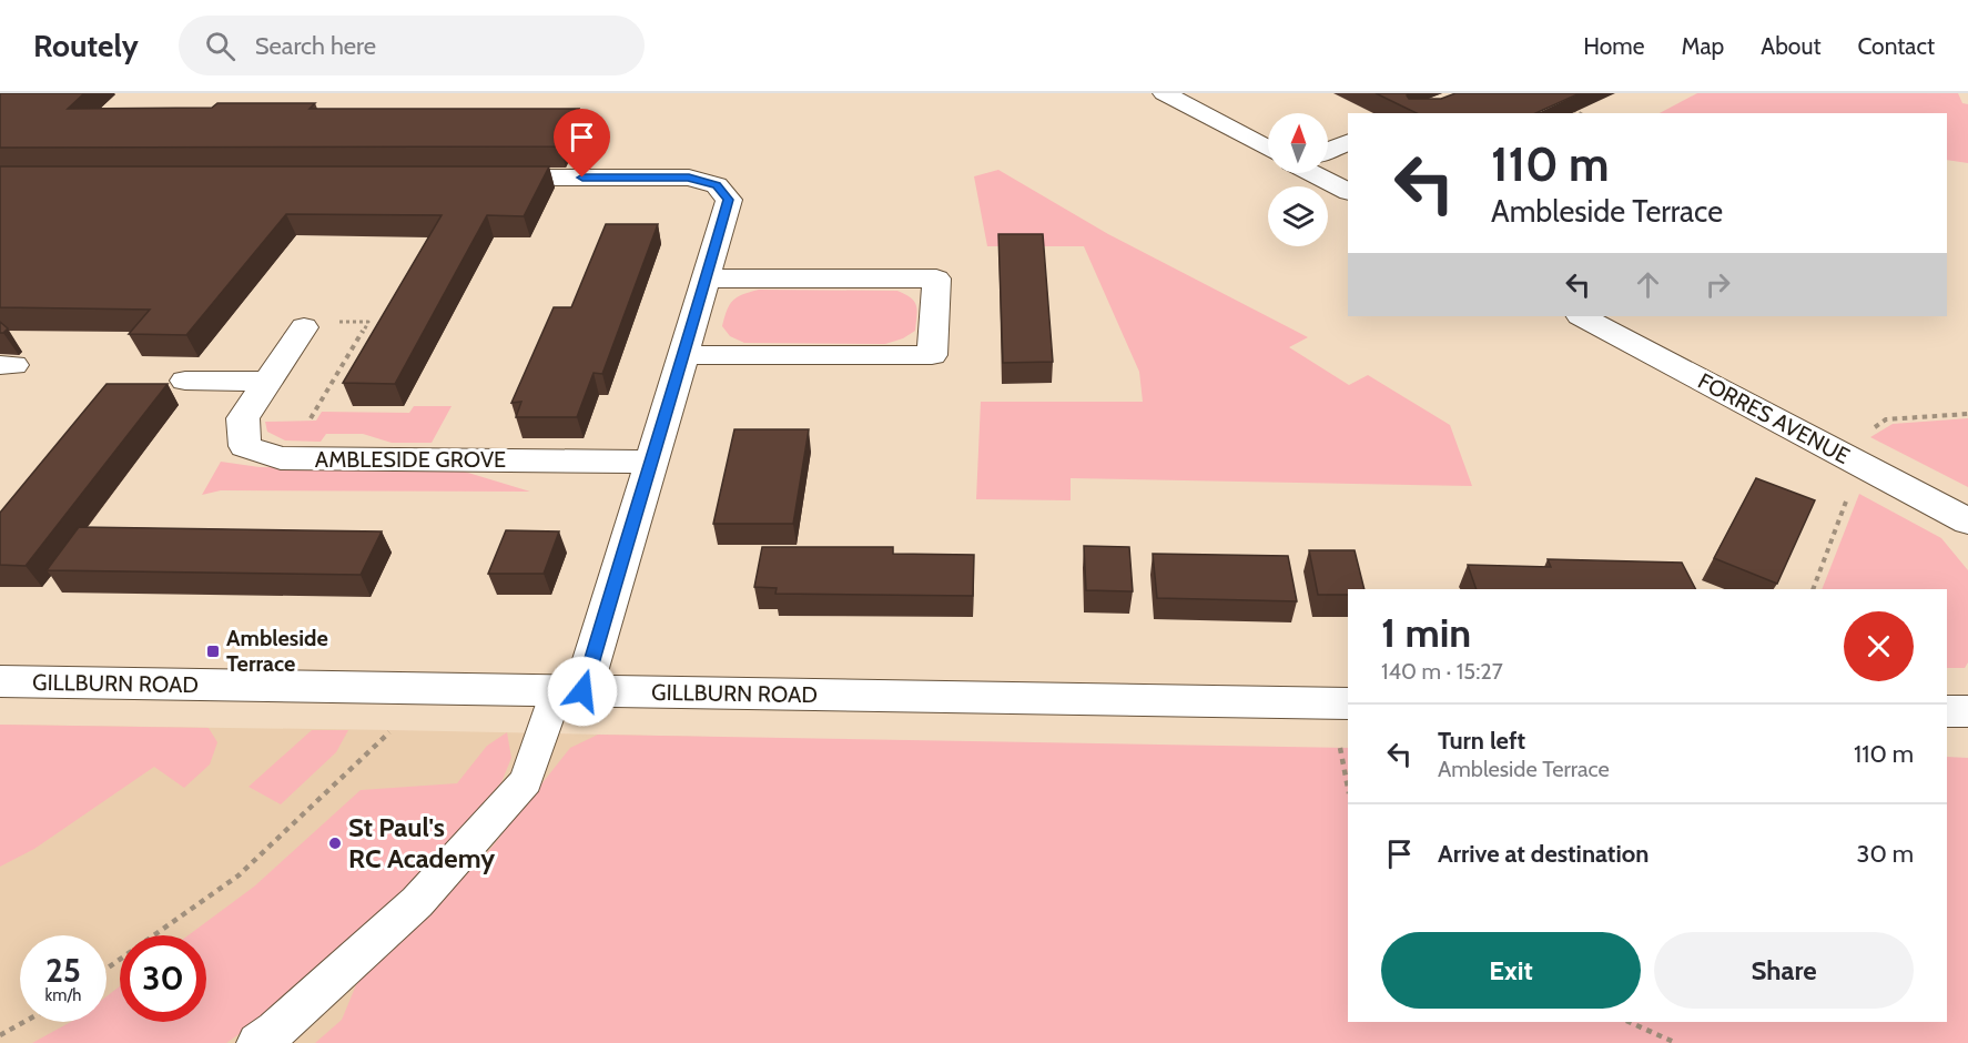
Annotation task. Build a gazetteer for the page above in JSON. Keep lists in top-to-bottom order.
{
  "streets": {
    "street": ["FORRES AVENUE", "AMBLESIDE GROVE", "GILLBURN ROAD"]
  },
  "places": {
    "transit": ["Ambleside Terrace"],
    "other": ["St Paul's RC Academy"]
  },
  "north": "top",
  "page": {
    "header": "Routely",
    "search": "Search here",
    "nav": [
      "Home",
      "Map",
      "About",
      "Contact"
    ],
    "turn": ["110 m", "Ambleside Terrace"],
    "heading": ["1 min", "140 m · 15:27"],
    "list": [
      {
        "name": "Turn left",
        "note": "Ambleside Terrace",
        "value": "110 m"
      },
      {
        "name": "Arrive at destination",
        "value": "30 m"
      }
    ],
    "buttons": ["Exit", "Share"],
    "speed": "25 km/h",
    "limit": "30"
  }
}
